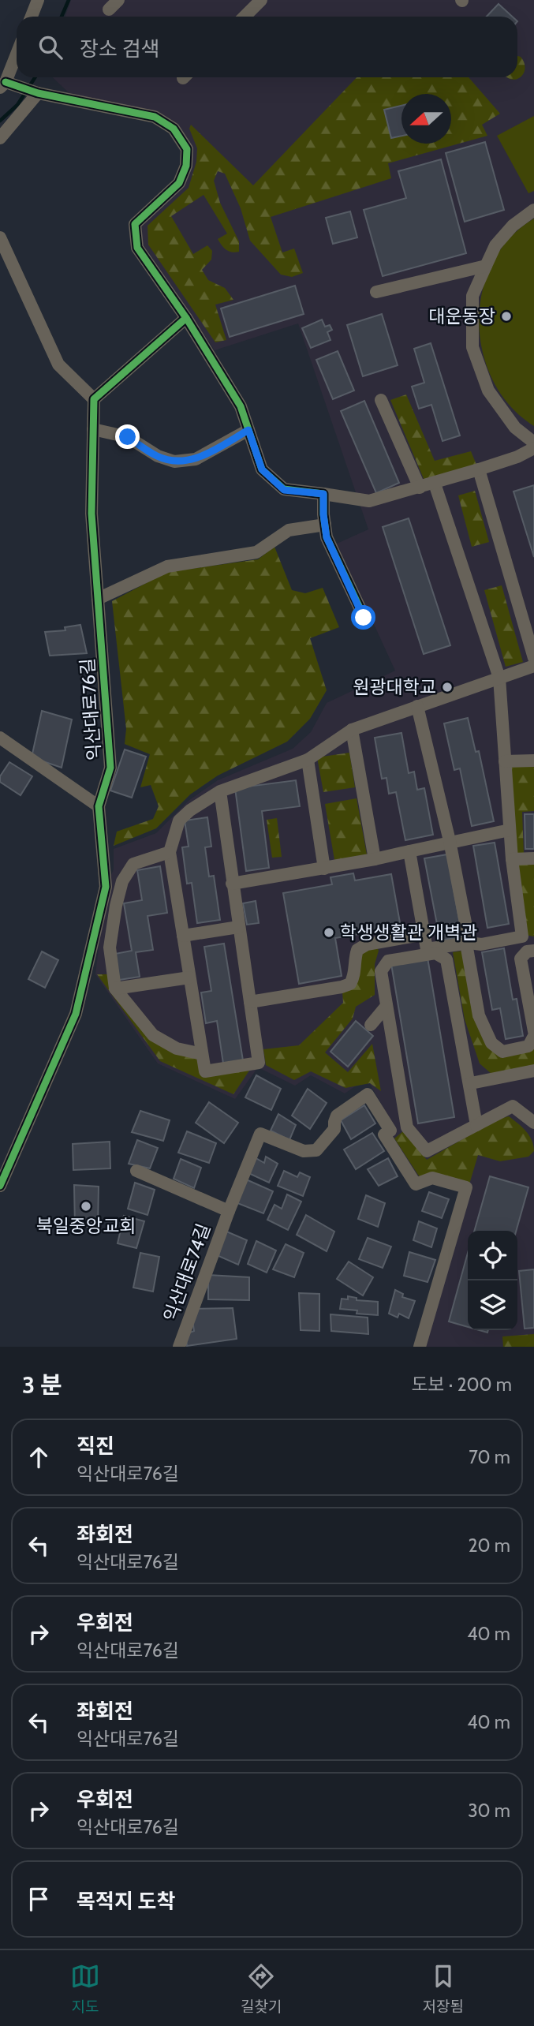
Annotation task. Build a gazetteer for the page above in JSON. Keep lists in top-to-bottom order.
{
  "streets": {
    "street": ["익산대로76길", "익산대로74길"]
  },
  "places": [
    "대운동장",
    "원광대학교",
    "학생생활관 개벽관",
    "북일중앙교회"
  ],
  "north": "left",
  "page": {
    "search": "장소 검색",
    "heading": ["3 분", "도보 · 200 m"],
    "list": [
      ["직진", "익산대로76길", "70 m"],
      ["좌회전", "익산대로76길", "20 m"],
      ["우회전", "익산대로76길", "40 m"],
      ["좌회전", "익산대로76길", "40 m"],
      ["우회전", "익산대로76길", "30 m"],
      "목적지 도착"
    ],
    "nav": ["지도", "길찾기", "저장됨"]
  }
}
